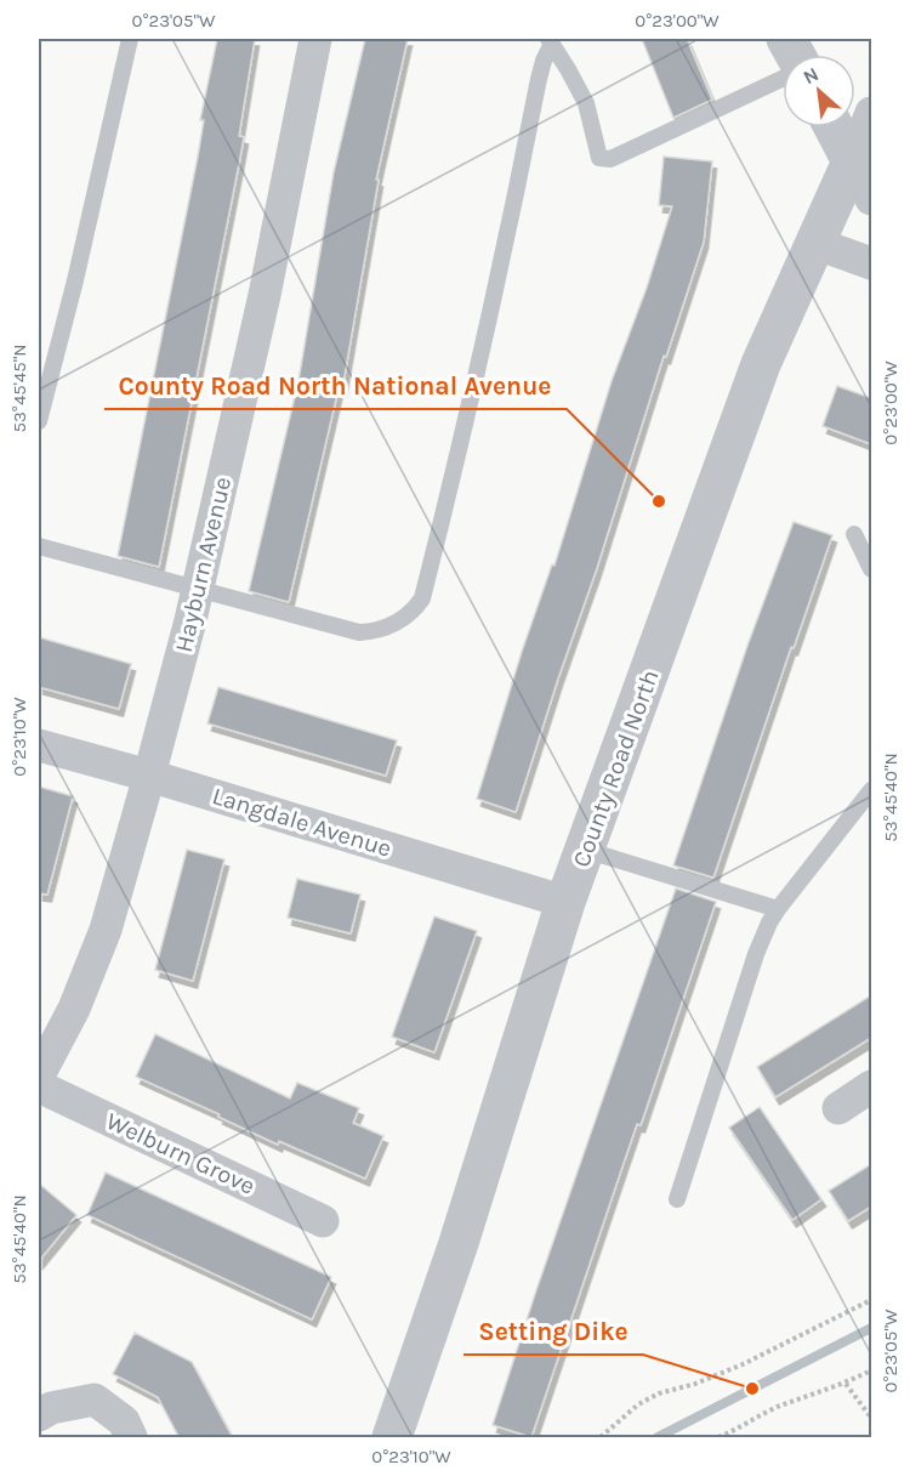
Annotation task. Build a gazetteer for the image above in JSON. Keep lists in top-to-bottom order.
{
  "streets": {
    "street": [
      "Hayburn Avenue",
      "County Road North",
      "Langdale Avenue",
      "Welburn Grove"
    ]
  },
  "crossings": [
    ["Hayburn Avenue", "Langdale Avenue"],
    ["County Road North", "Langdale Avenue"]
  ],
  "places": ["County Road North National Avenue", "Setting Dike"],
  "north": "top left",
  "coordinates": [
    "0°23'05\"W",
    "0°23'00\"W",
    "53°45'45\"N",
    "0°23'10\"W",
    "53°45'40\"N"
  ]
}
